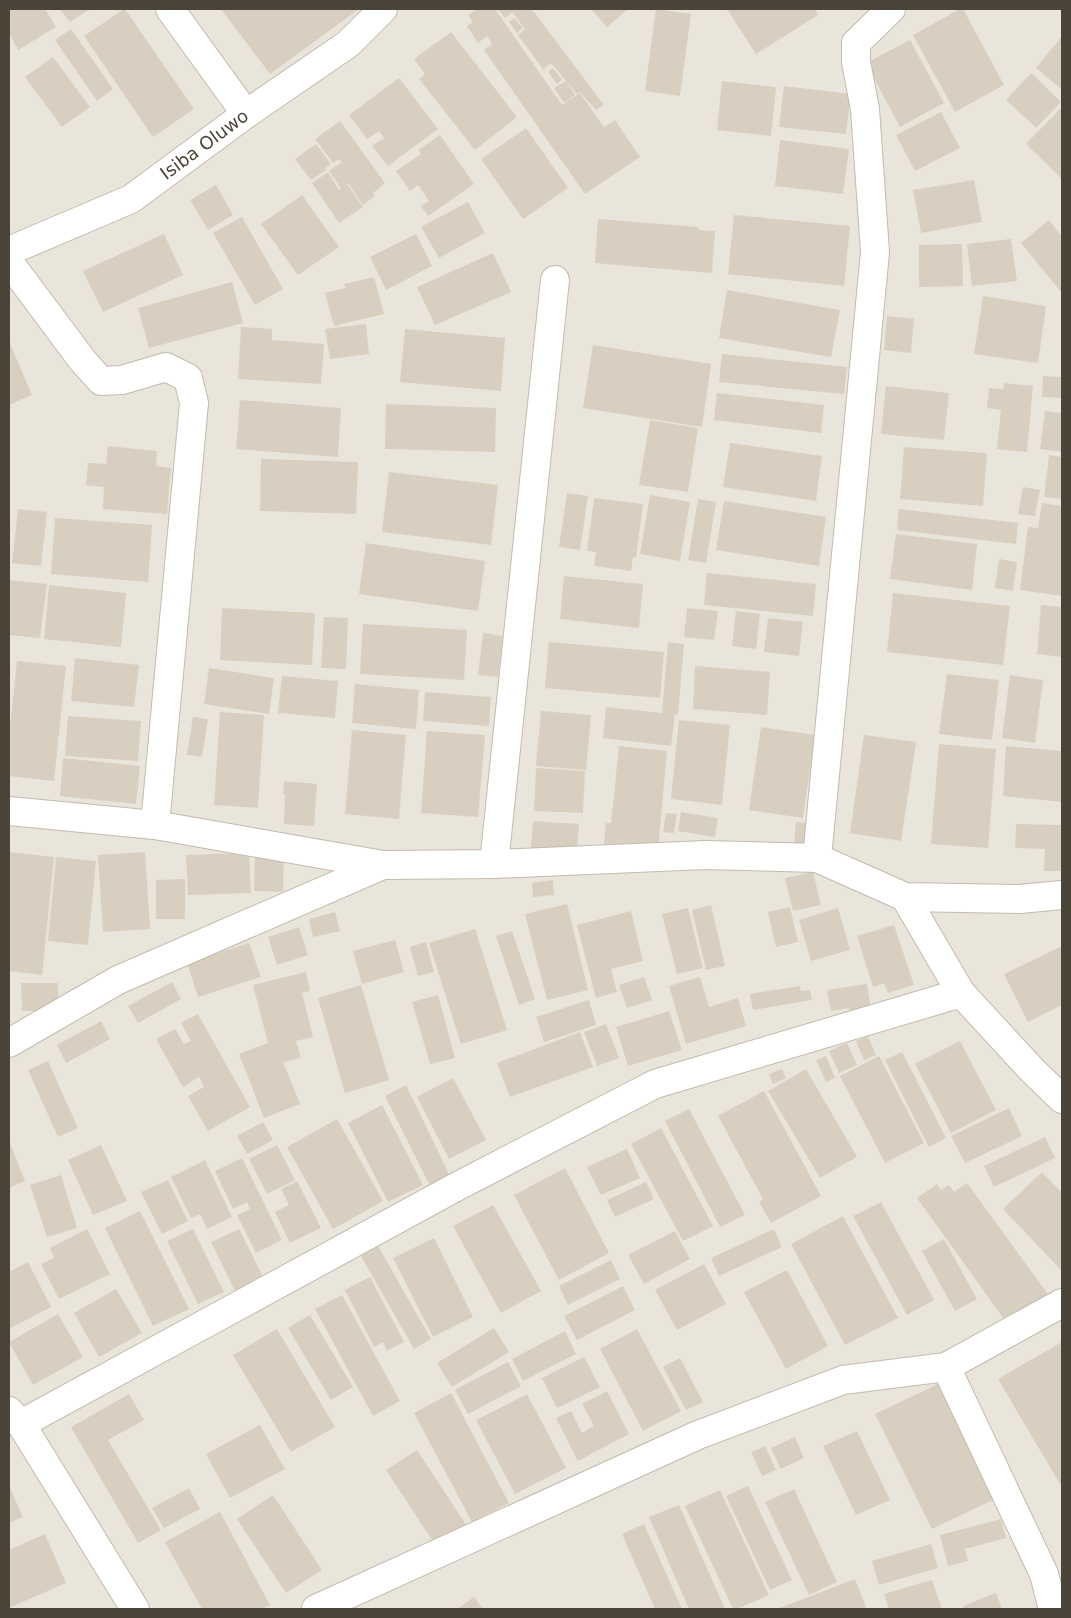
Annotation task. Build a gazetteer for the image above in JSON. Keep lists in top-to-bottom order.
{
  "streets": {
    "street": ["Isiba Oluwo"]
  }
}
